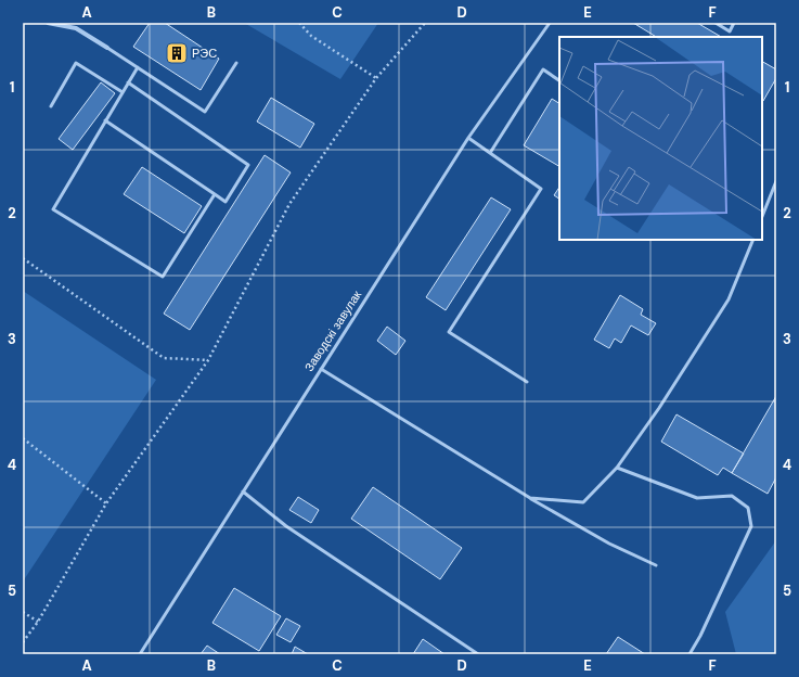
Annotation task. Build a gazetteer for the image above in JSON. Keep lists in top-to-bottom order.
{
  "streets": {
    "lane": ["Заводскі завулак"]
  },
  "places": {
    "building": ["РЭС"]
  },
  "grid": {
    "columns": [
      "A",
      "B",
      "C",
      "D",
      "E",
      "F"
    ],
    "rows": [
      "1",
      "2",
      "3",
      "4",
      "5"
    ]
  }
}
